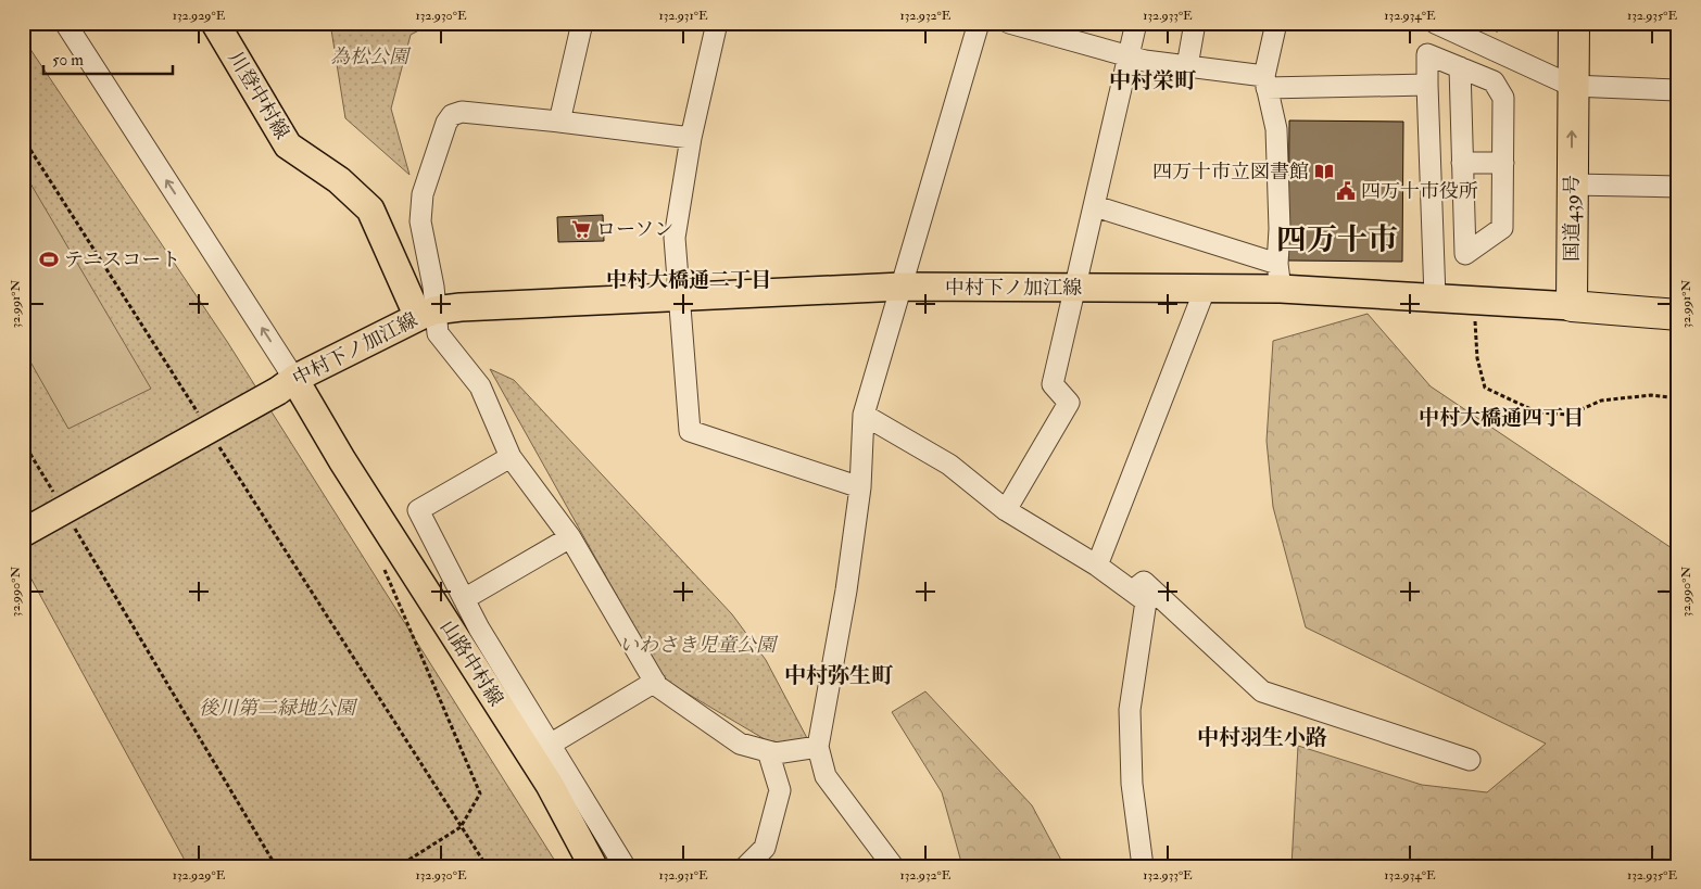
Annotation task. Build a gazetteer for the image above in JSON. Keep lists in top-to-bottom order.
{
  "streets": {
    "highway": ["国道439号"],
    "main road": ["川登中村線", "中村下ノ加江線", "山路中村線"]
  },
  "crossings": [
    ["川登中村線", "中村下ノ加江線"],
    ["国道439号", "中村下ノ加江線"],
    ["中村下ノ加江線", "山路中村線"]
  ],
  "districts": [
    "中村栄町",
    "四万十市",
    "中村大橋通二丁目",
    "中村大橋通四丁目",
    "中村弥生町",
    "中村羽生小路"
  ],
  "parks": ["為松公園", "いわさき児童公園", "後川第二緑地公園"],
  "places": {
    "library": ["四万十市立図書館"],
    "public building": ["四万十市役所"],
    "supermarket": ["ローソン"],
    "sports": ["テニスコート"]
  },
  "scale_bar": "50 m",
  "coordinates": [
    "132.929°E",
    "132.930°E",
    "132.931°E",
    "132.932°E",
    "132.933°E",
    "132.934°E",
    "132.935°E",
    "32.991°N",
    "32.990°N"
  ]
}
